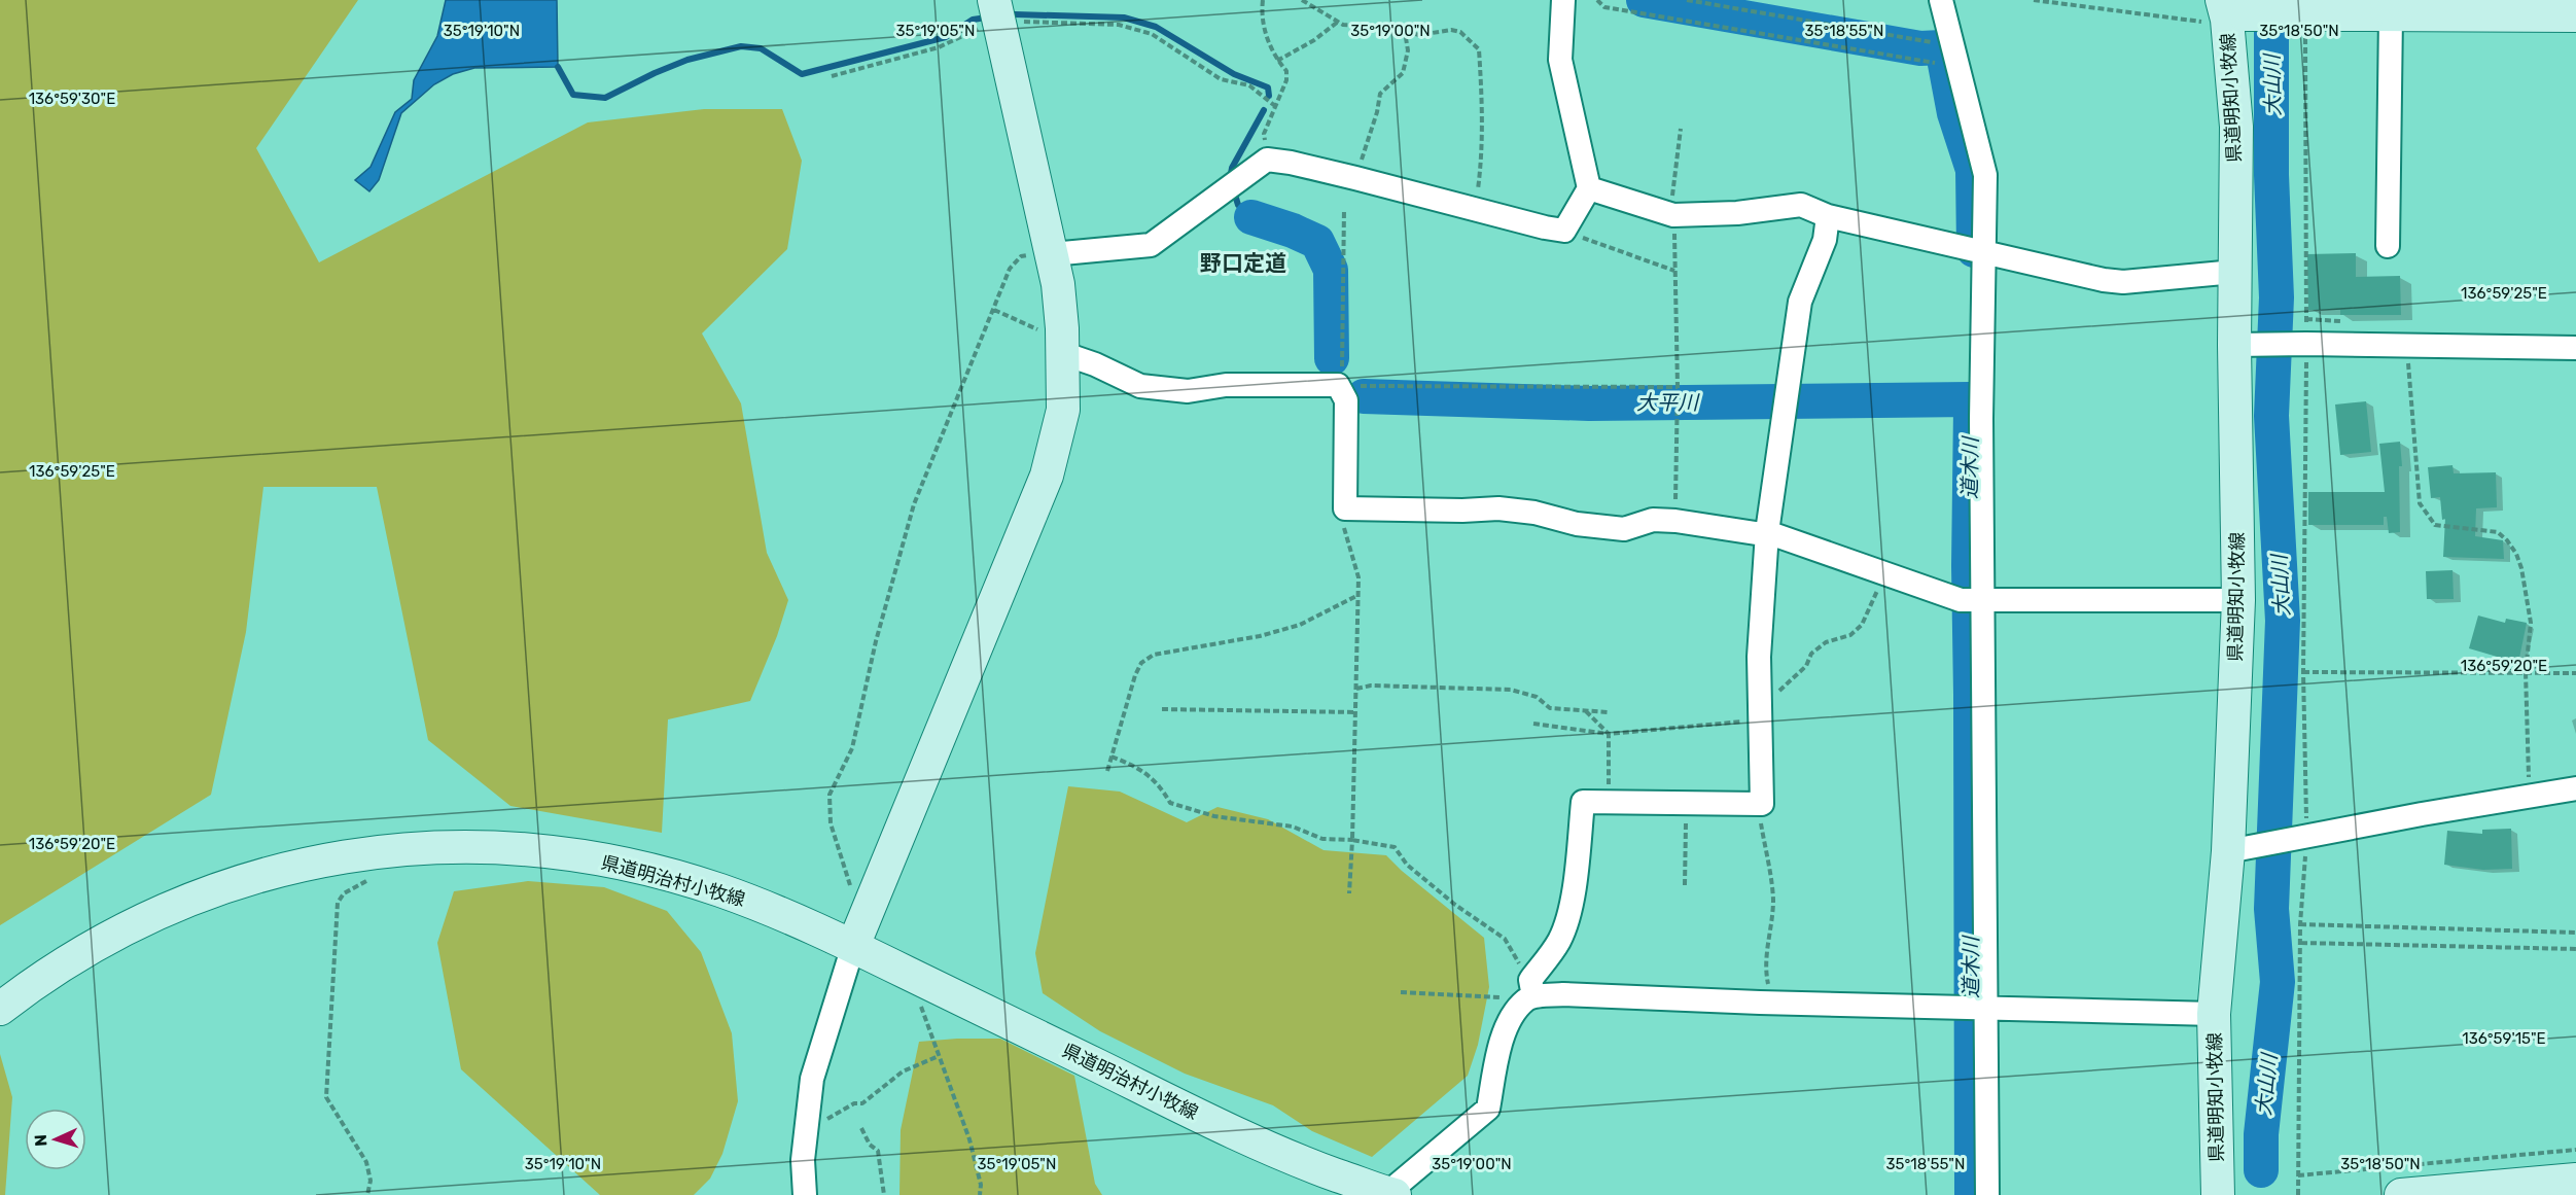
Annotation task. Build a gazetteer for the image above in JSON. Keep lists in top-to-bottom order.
{
  "streets": {
    "main road": ["県道明知小牧線", "県道明治村小牧線"]
  },
  "districts": ["野口定道"],
  "water": ["大山川", "大平川", "道木川"],
  "north": "left",
  "coordinates": [
    "35°19'10\"N",
    "35°19'05\"N",
    "35°19'00\"N",
    "35°18'55\"N",
    "35°18'50\"N",
    "136°59'30\"E",
    "136°59'25\"E",
    "136°59'20\"E",
    "136°59'15\"E"
  ]
}
